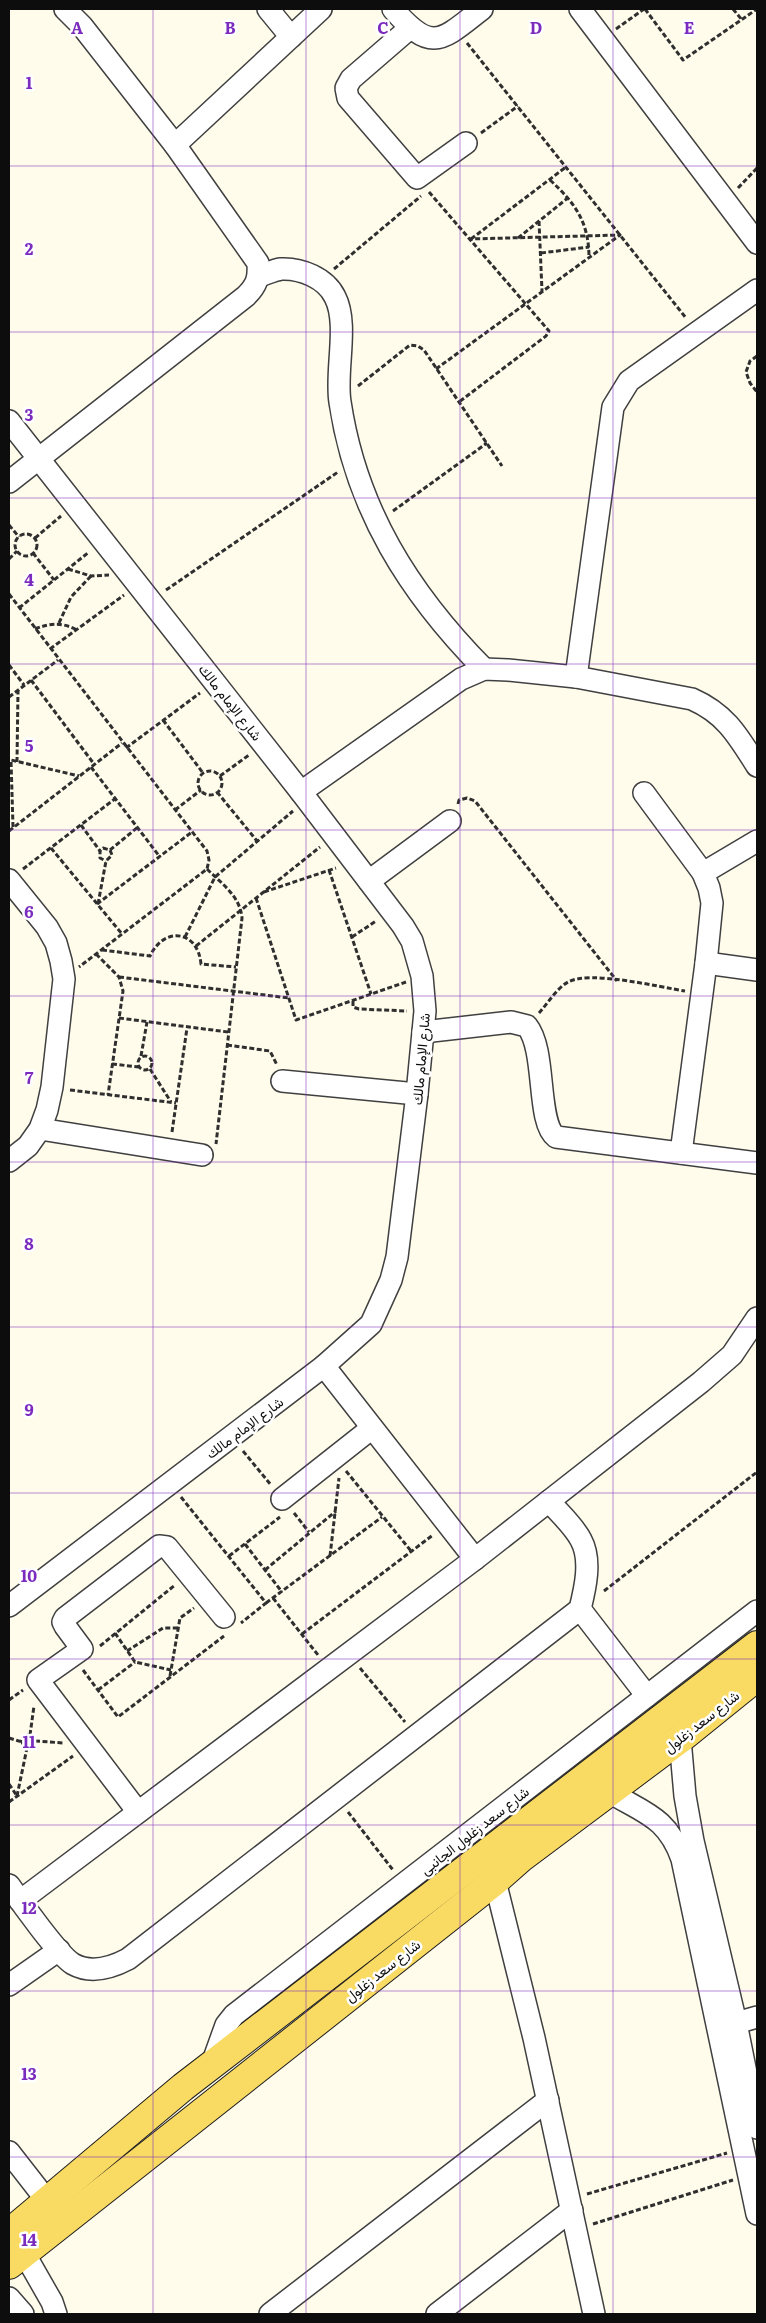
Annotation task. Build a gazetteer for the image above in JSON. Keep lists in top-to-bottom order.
{
  "streets": {
    "main road": ["شارع سعد زغلول"],
    "street": ["شارع الإمام مالك", "شارع سعد زغلول الجانبى"]
  },
  "crossings": [
    ["شارع سعد زغلول", "شارع سعد زغلول الجانبى"]
  ],
  "grid": {
    "columns": [
      "A",
      "B",
      "C",
      "D",
      "E"
    ],
    "rows": [
      "1",
      "2",
      "3",
      "4",
      "5",
      "6",
      "7",
      "8",
      "9",
      "10",
      "11",
      "12",
      "13",
      "14"
    ]
  }
}
